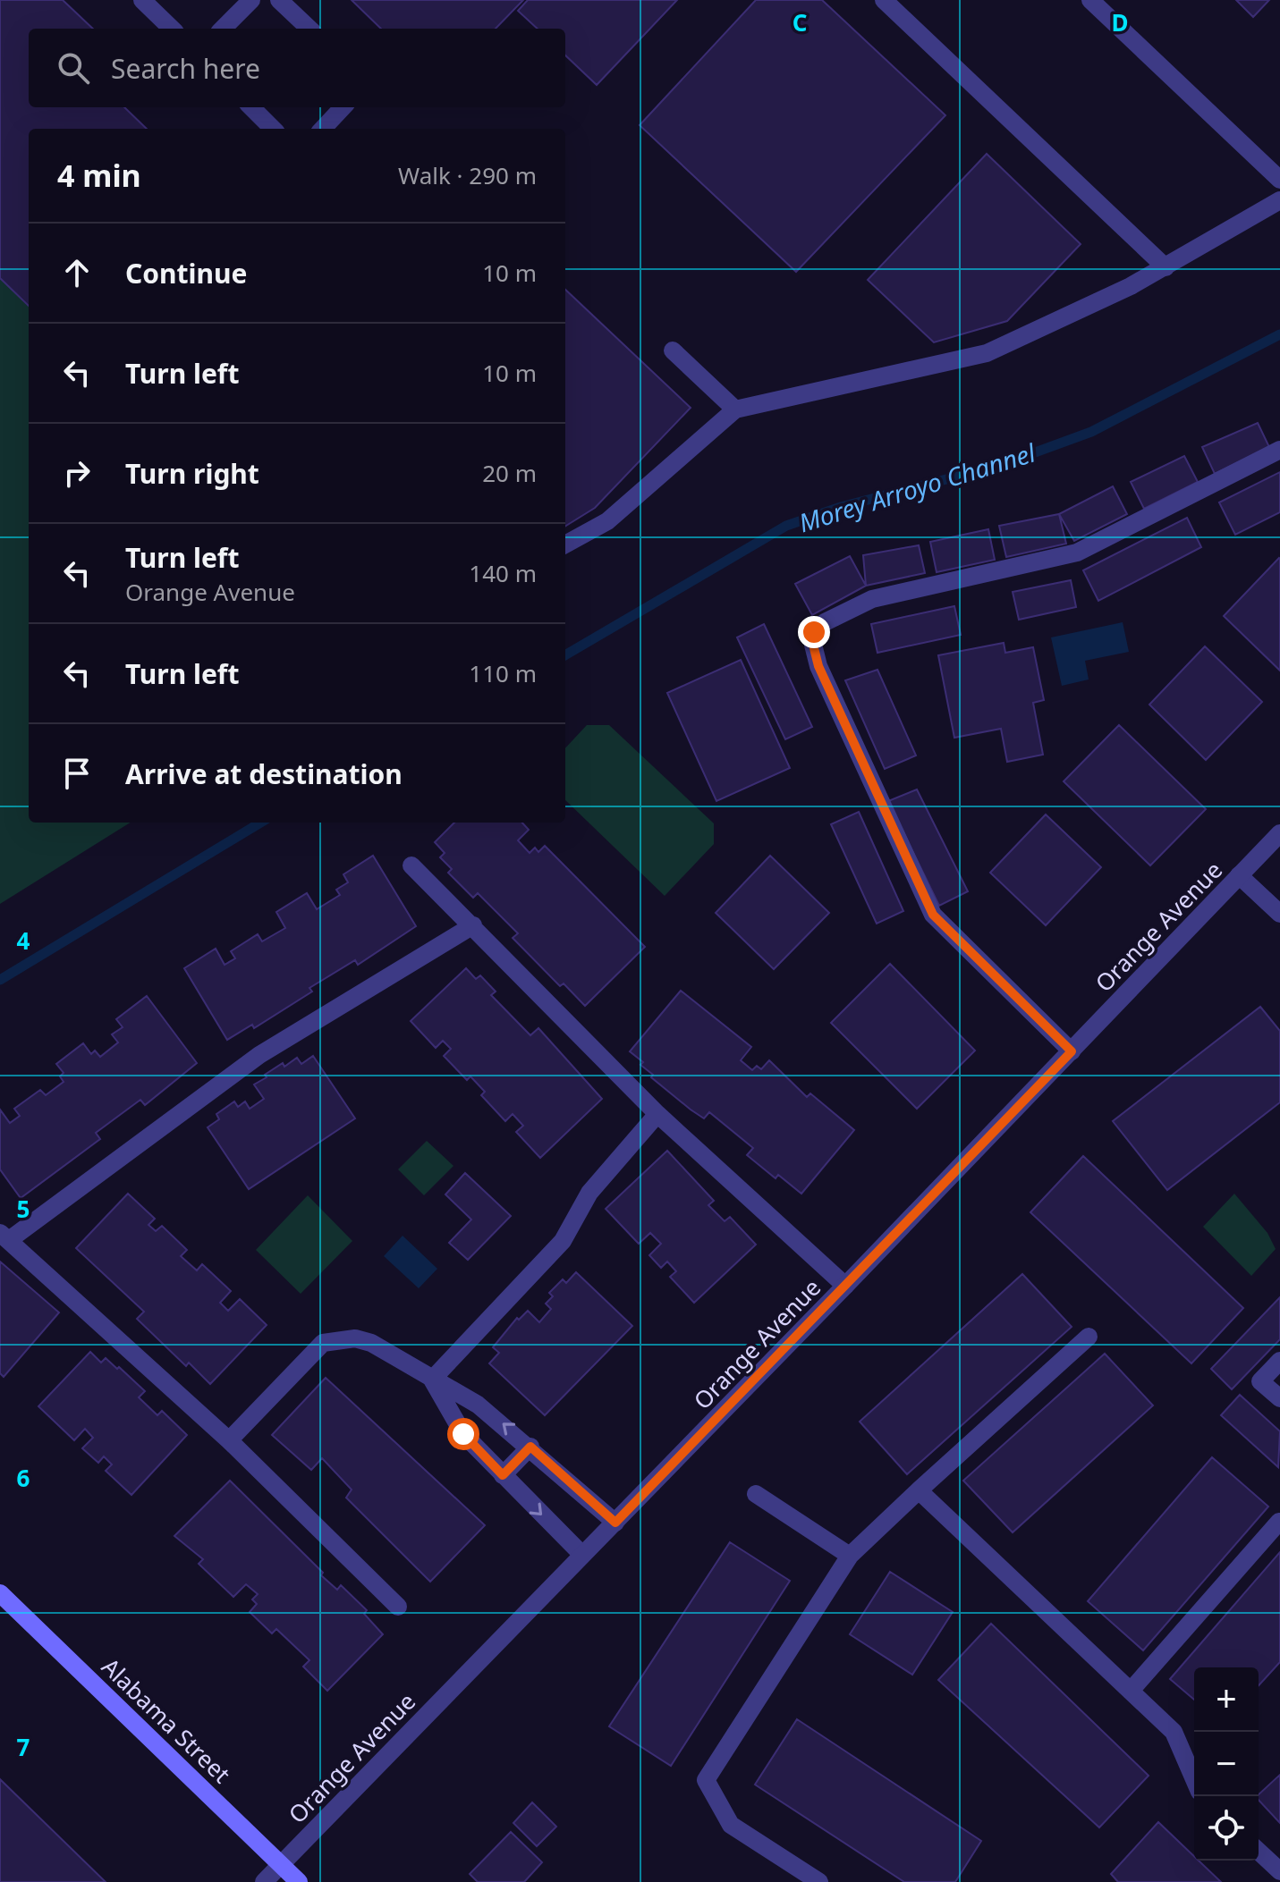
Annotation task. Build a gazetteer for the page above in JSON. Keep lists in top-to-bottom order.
{
  "streets": {
    "main road": ["Alabama Street"],
    "street": ["Orange Avenue"]
  },
  "crossings": [
    ["Orange Avenue", "Alabama Street"]
  ],
  "water": ["Morey Arroyo Channel"],
  "page": {
    "search": "Search here",
    "heading": ["4 min", "Walk · 290 m"],
    "list": [
      ["Continue", "10 m"],
      ["Turn left", "10 m"],
      ["Turn right", "20 m"],
      ["Turn left", "Orange Avenue", "140 m"],
      ["Turn left", "110 m"],
      "Arrive at destination"
    ],
    "map_buttons": ["+", "−"]
  },
  "grid": {
    "columns": ["C", "D"],
    "rows": [
      "4",
      "5",
      "6",
      "7"
    ]
  }
}
